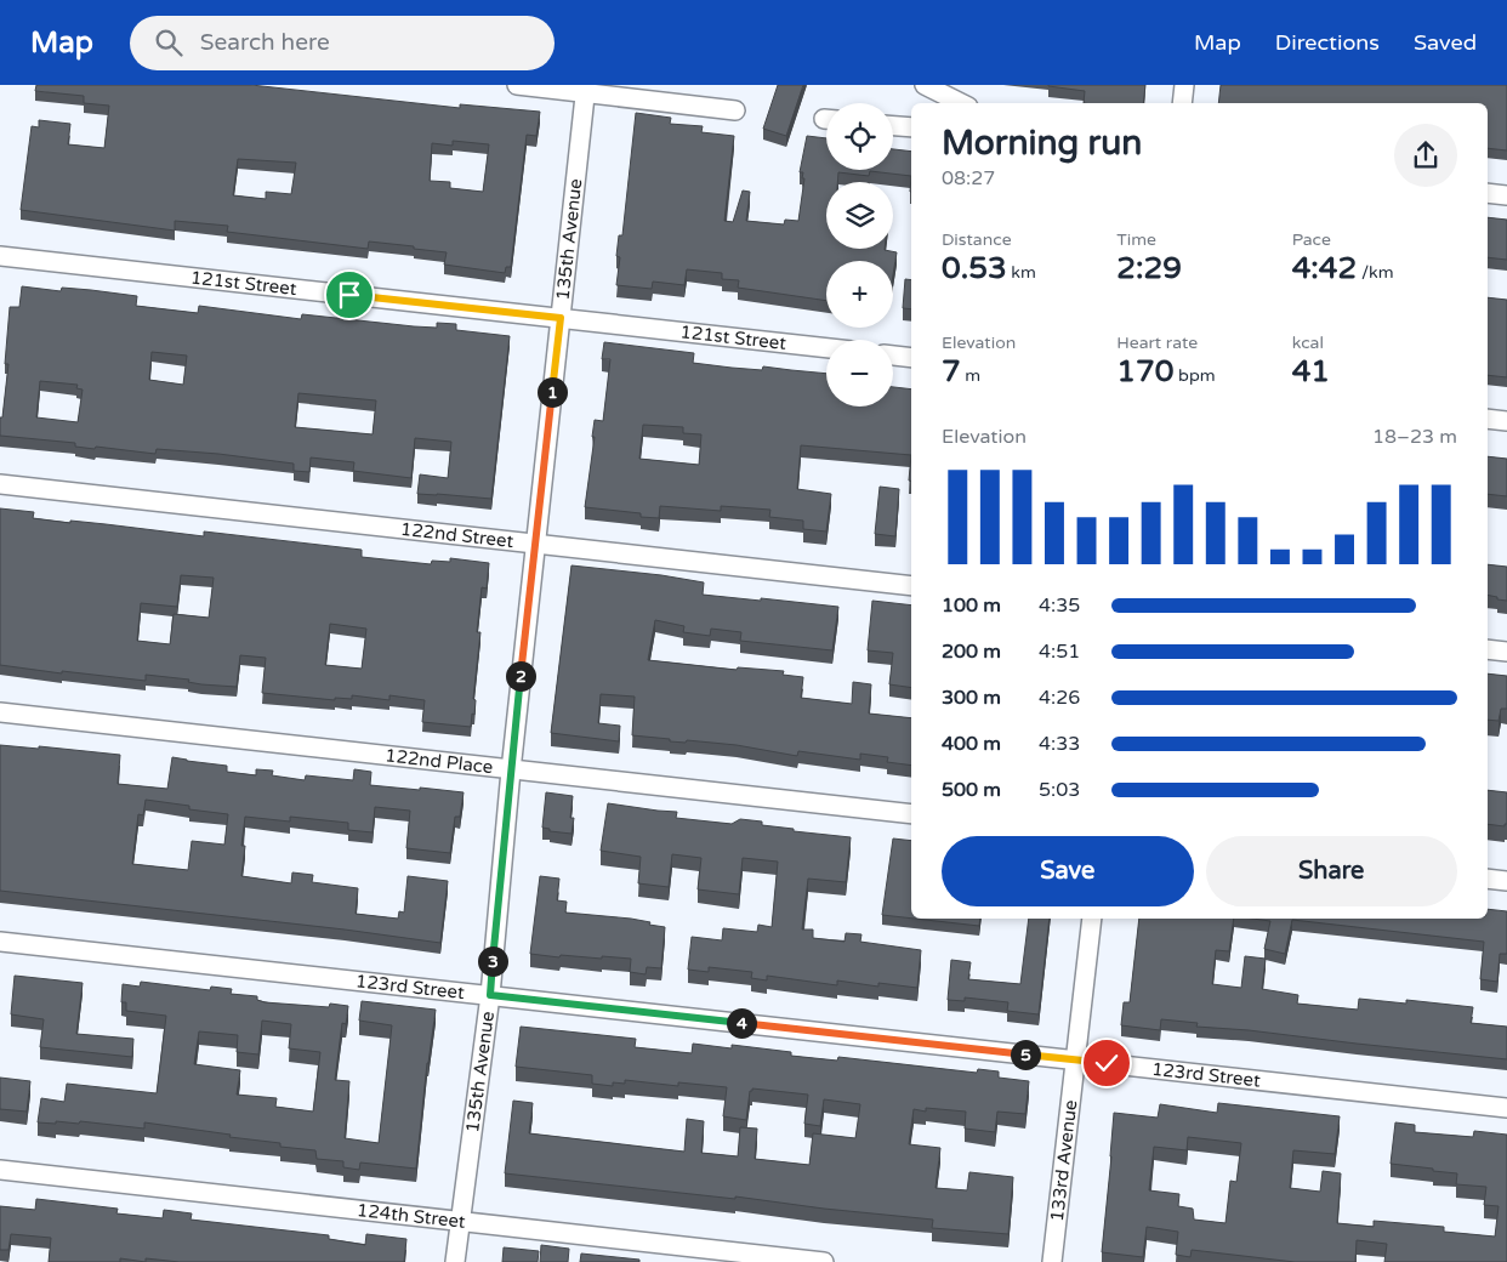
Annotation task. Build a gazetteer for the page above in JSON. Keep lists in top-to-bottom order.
{
  "streets": {
    "street": [
      "135th Avenue",
      "121st Street",
      "122nd Street",
      "122nd Place",
      "123rd Street",
      "133rd Avenue",
      "124th Street"
    ]
  },
  "crossings": [
    ["135th Avenue", "121st Street"],
    ["135th Avenue", "122nd Street"],
    ["135th Avenue", "122nd Place"],
    ["135th Avenue", "123rd Street"],
    ["135th Avenue", "124th Street"],
    ["123rd Street", "133rd Avenue"]
  ],
  "page": {
    "header": "Map",
    "search": "Search here",
    "nav": ["Map", "Directions", "Saved"],
    "map_buttons": ["+", "−"],
    "heading": ["Morning run", "08:27"],
    "stats": [
      ["Distance", "0.53 km"],
      ["Time", "2:29"],
      ["Pace", "4:42 /km"],
      ["Elevation", "7 m"],
      ["Heart rate", "170 bpm"],
      ["kcal", "41"]
    ],
    "pins": [
      "1",
      "2",
      "3",
      "4",
      "5"
    ],
    "chart": ["Elevation", "18–23 m"],
    "list": [
      {
        "name": "100 m",
        "note": "4:35"
      },
      {
        "name": "200 m",
        "note": "4:51"
      },
      {
        "name": "300 m",
        "note": "4:26"
      },
      {
        "name": "400 m",
        "note": "4:33"
      },
      {
        "name": "500 m",
        "note": "5:03"
      }
    ],
    "buttons": ["Save", "Share"]
  }
}
